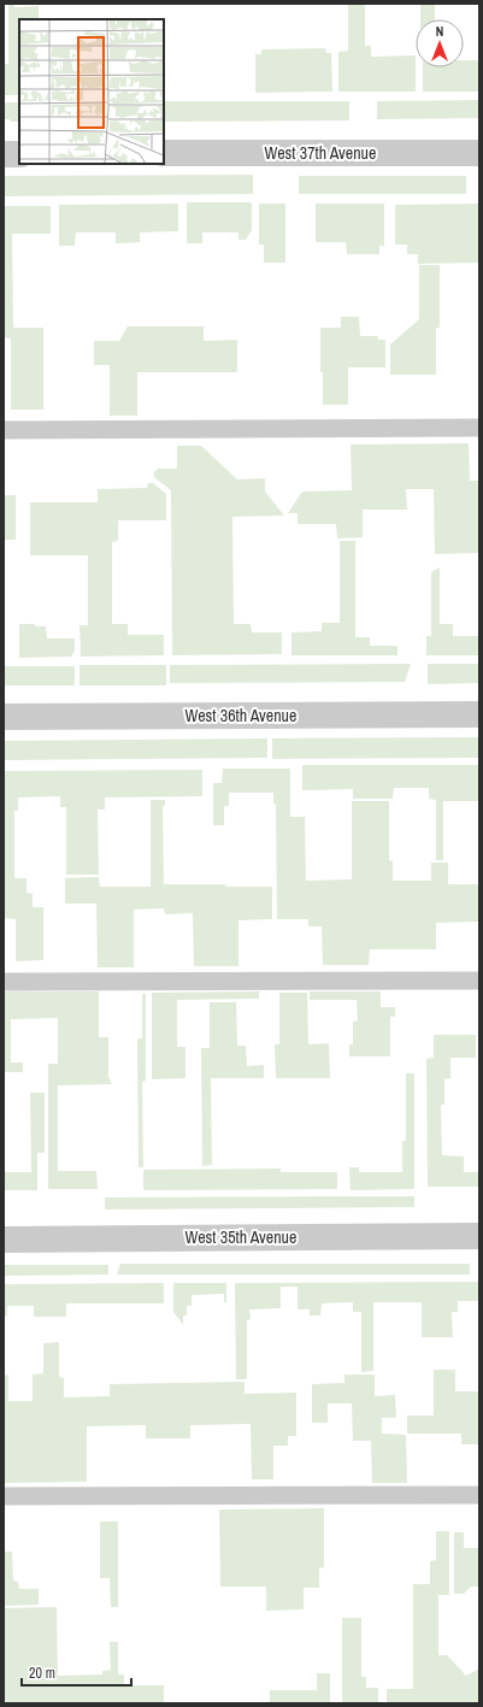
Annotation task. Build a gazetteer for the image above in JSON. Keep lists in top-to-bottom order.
{
  "streets": {
    "street": ["West 37th Avenue", "West 36th Avenue", "West 35th Avenue"]
  },
  "scale_bar": "20 m",
  "north": "top"
}
